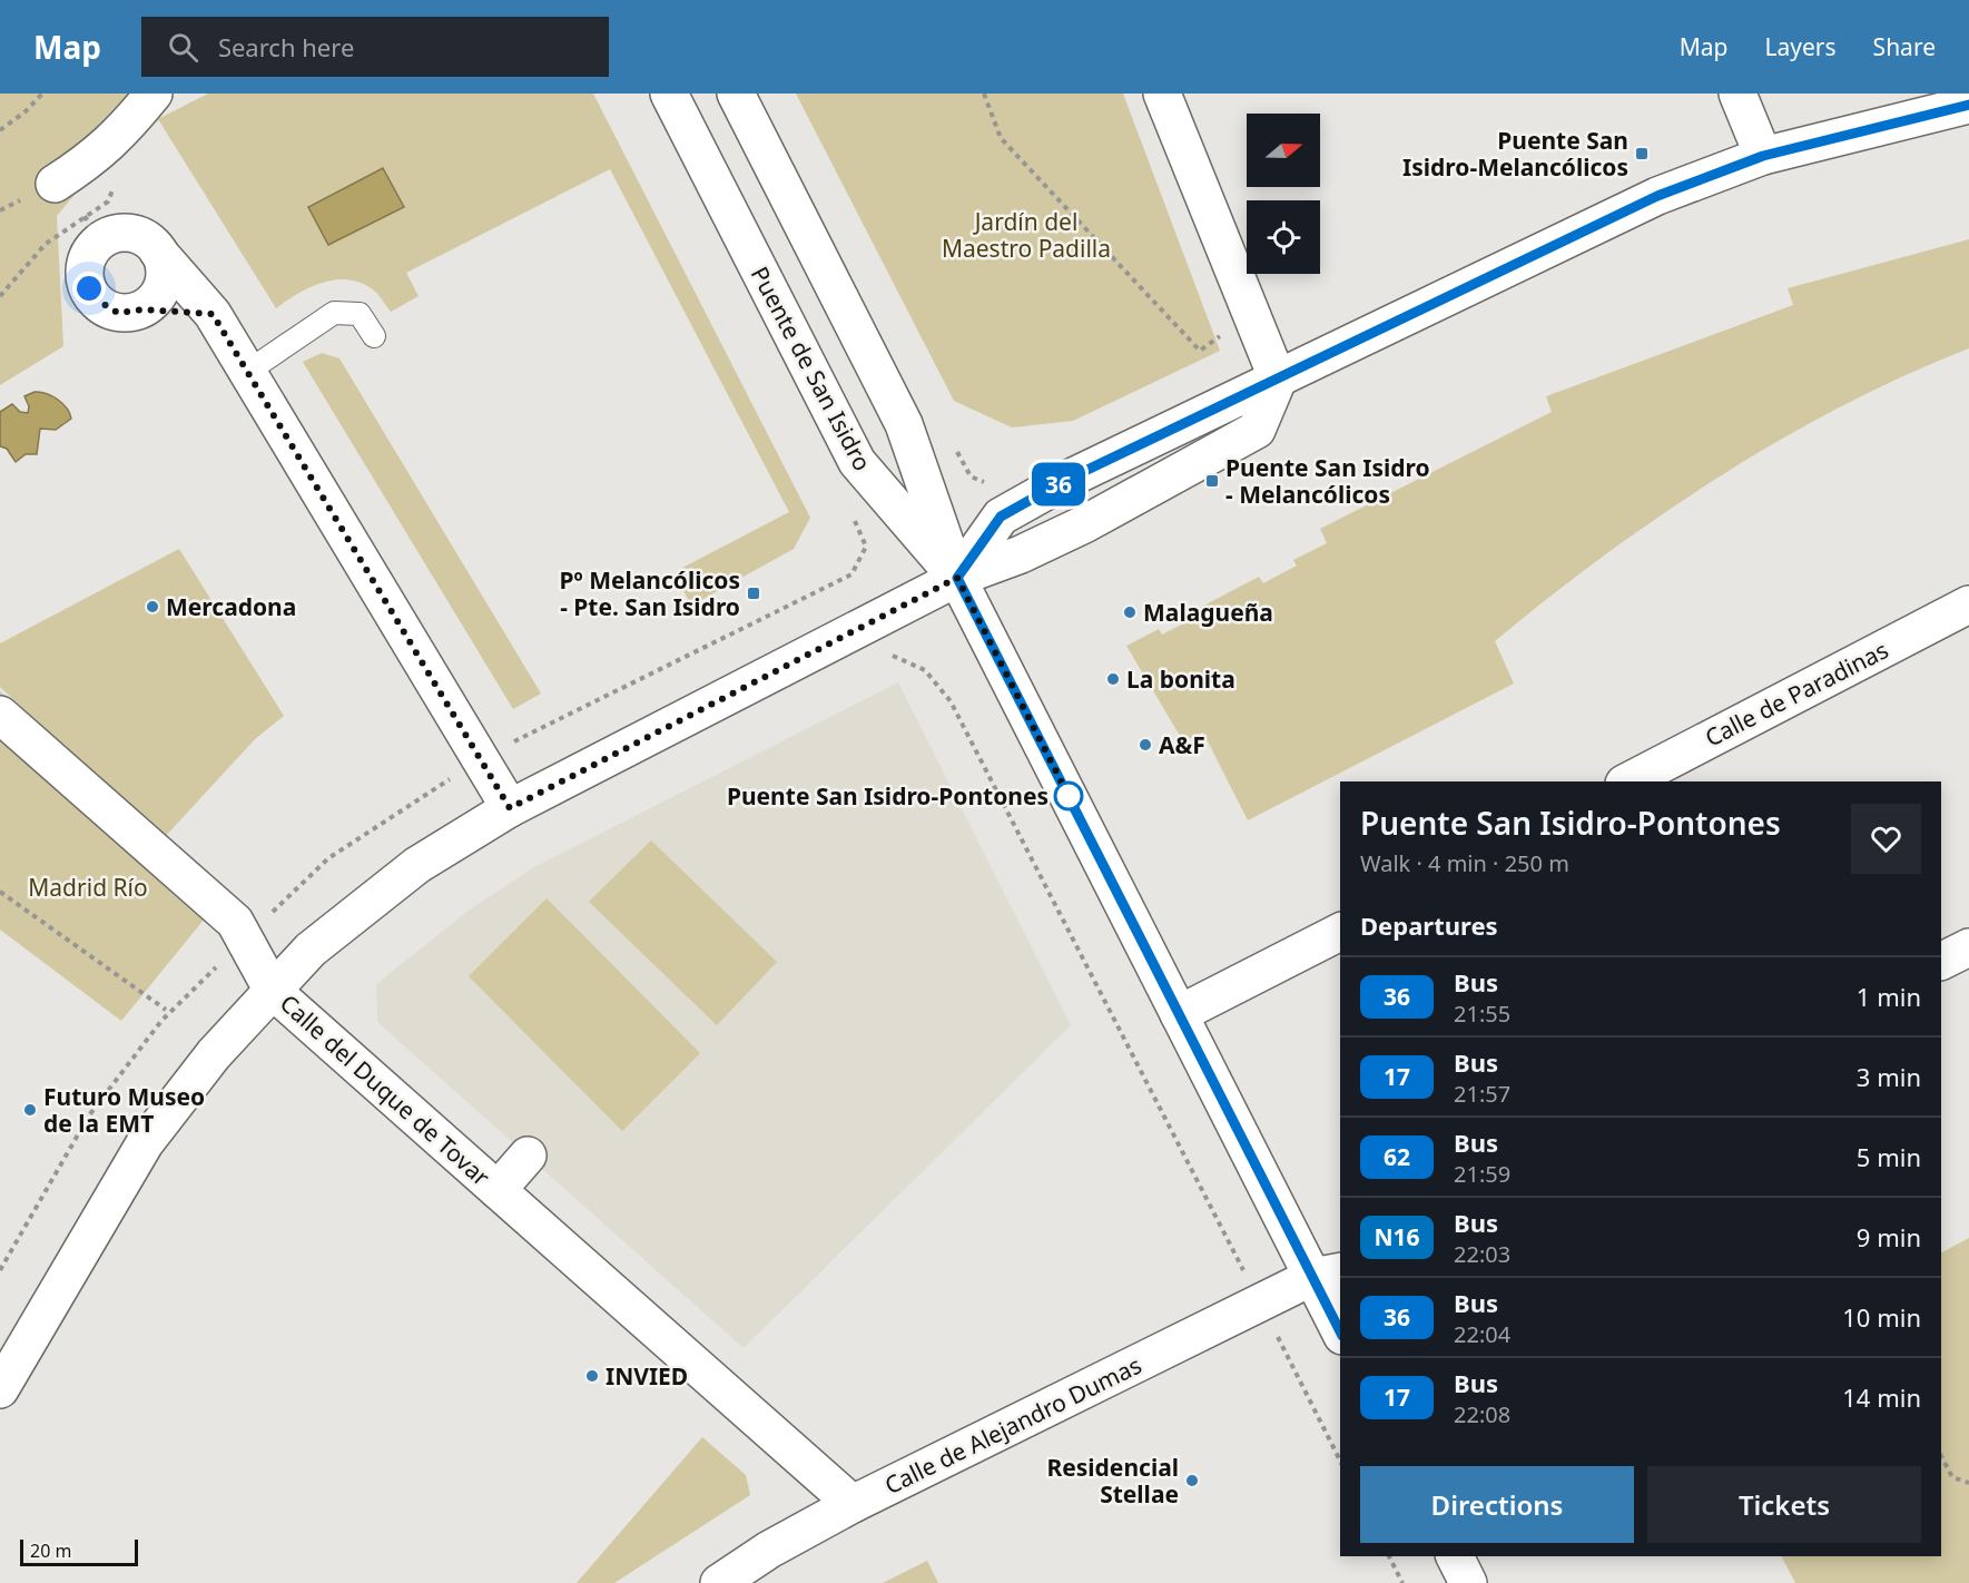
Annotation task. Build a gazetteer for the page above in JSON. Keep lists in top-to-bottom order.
{
  "streets": {
    "street": [
      "Puente de San Isidro",
      "Calle de Paradinas",
      "Calle del Duque de Tovar",
      "Calle de Alejandro Dumas"
    ]
  },
  "crossings": [
    ["Calle del Duque de Tovar", "Calle de Alejandro Dumas"]
  ],
  "parks": ["Jardín del Maestro Padilla", "Madrid Río"],
  "places": {
    "transit": ["Puente San Isidro-Melancólicos", "Puente San Isidro - Melancólicos", "Pº Melancólicos - Pte. San Isidro"],
    "other": [
      "Mercadona",
      "Malagueña",
      "La bonita",
      "A&F",
      "Puente San Isidro-Pontones",
      "Futuro Museo de la EMT",
      "INVIED",
      "Residencial Stellae"
    ]
  },
  "lines": ["bus line 36"],
  "scale_bar": "20 m",
  "north": "right",
  "page": {
    "header": "Map",
    "search": "Search here",
    "nav": ["Map", "Layers", "Share"],
    "on_map": "36",
    "heading": [
      ["Puente San Isidro-Pontones", "Walk · 4 min · 250 m"],
      "Departures"
    ],
    "list": [
      {
        "mark": "36",
        "name": "Bus",
        "note": "21:55",
        "value": "1 min"
      },
      {
        "mark": "17",
        "name": "Bus",
        "note": "21:57",
        "value": "3 min"
      },
      {
        "mark": "62",
        "name": "Bus",
        "note": "21:59",
        "value": "5 min"
      },
      {
        "mark": "N16",
        "name": "Bus",
        "note": "22:03",
        "value": "9 min"
      },
      {
        "mark": "36",
        "name": "Bus",
        "note": "22:04",
        "value": "10 min"
      },
      {
        "mark": "17",
        "name": "Bus",
        "note": "22:08",
        "value": "14 min"
      }
    ],
    "buttons": ["Directions", "Tickets"],
    "scale": "20 m"
  }
}
